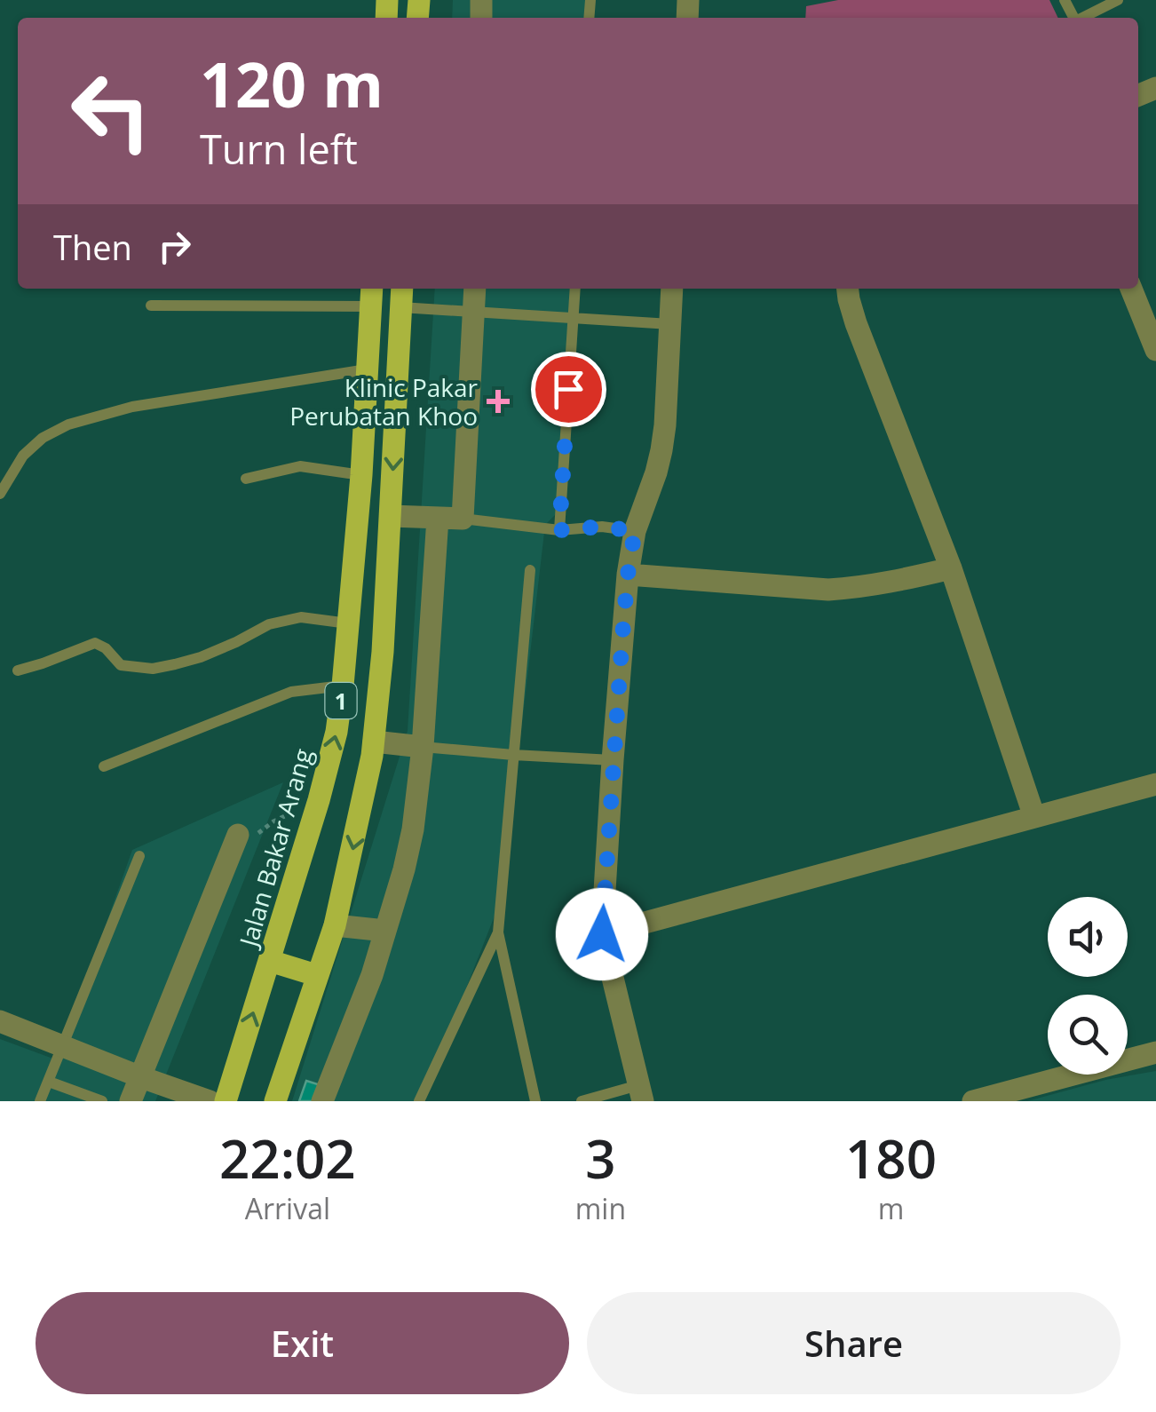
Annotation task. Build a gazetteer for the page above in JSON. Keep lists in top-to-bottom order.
{
  "streets": {
    "main road": ["1", "Jalan Bakar Arang"]
  },
  "places": {
    "health": ["Klinic Pakar Perubatan Khoo"]
  },
  "page": {
    "turn": ["120 m", "Turn left"],
    "then": "Then",
    "eta": [
      "22:02",
      "Arrival",
      "3",
      "min",
      "180",
      "m"
    ],
    "buttons": ["Exit", "Share"]
  }
}
